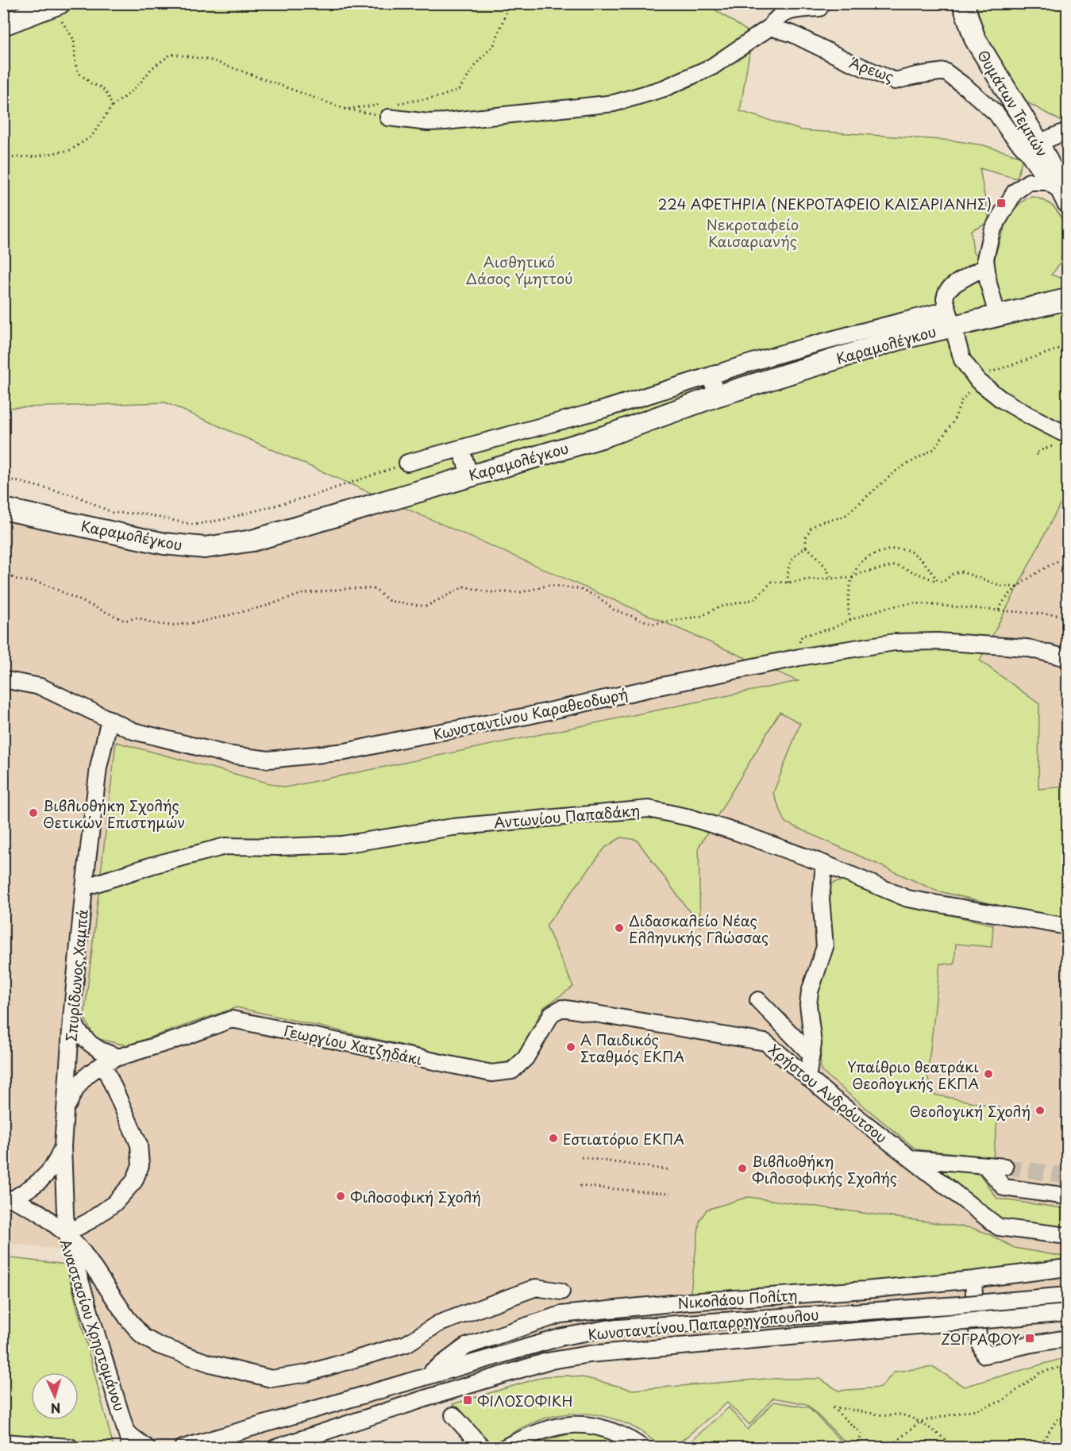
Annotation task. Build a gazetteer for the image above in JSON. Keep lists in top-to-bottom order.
{
  "streets": {
    "main road": ["Θυμάτων Τεμπών", "Καραμολέγκου"],
    "street": [
      "Άρεως",
      "Κωνσταντίνου Καραθεοδωρή",
      "Αντωνίου Παπαδάκη",
      "Σπυρίδωνος Χαμπά",
      "Γεωργίου Χατζηδάκι",
      "Χρήστου Ανδρόυτσου",
      "Νικολάου Πολίτη",
      "Κωνσταντίνου Παπαρρηγόπουλου",
      "Αναστασίου Χρηστομάνου"
    ]
  },
  "crossings": [
    ["Άρεως", "Θυμάτων Τεμπών"],
    ["Κωνσταντίνου Καραθεοδωρή", "Σπυρίδωνος Χαμπά"],
    ["Αντωνίου Παπαδάκη", "Σπυρίδωνος Χαμπά"],
    ["Σπυρίδωνος Χαμπά", "Γεωργίου Χατζηδάκι"],
    ["Σπυρίδωνος Χαμπά", "Αναστασίου Χρηστομάνου"],
    ["Γεωργίου Χατζηδάκι", "Χρήστου Ανδρόυτσου"],
    ["Νικολάου Πολίτη", "Κωνσταντίνου Παπαρρηγόπουλου"]
  ],
  "parks": ["Νεκροταφείο Καισαριανής", "Αισθητικό Δάσος Υμηττού"],
  "places": {
    "transit": ["224 ΑΦΕΤΗΡΙΑ (ΝΕΚΡΟΤΑΦΕΙΟ ΚΑΙΣΑΡΙΑΝΗΣ)", "ΖΩΓΡΑΦΟΥ", "ΦΙΛΟΣΟΦΙΚΗ"],
    "other": [
      "Βιβλιοθήκη Σχολής Θετικών Επιστημών",
      "Διδασκαλείο Νέας Ελληνικής Γλώσσας",
      "Α Παιδικός Σταθμός ΕΚΠΑ",
      "Υπαίθριο θεατράκι Θεολογικής ΕΚΠΑ",
      "Θεολογική Σχολή",
      "Εστιατόριο ΕΚΠΑ",
      "Βιβλιοθήκη Φιλοσοφικής Σχολής",
      "Φιλοσοφική Σχολή"
    ]
  },
  "north": "bottom"
}
